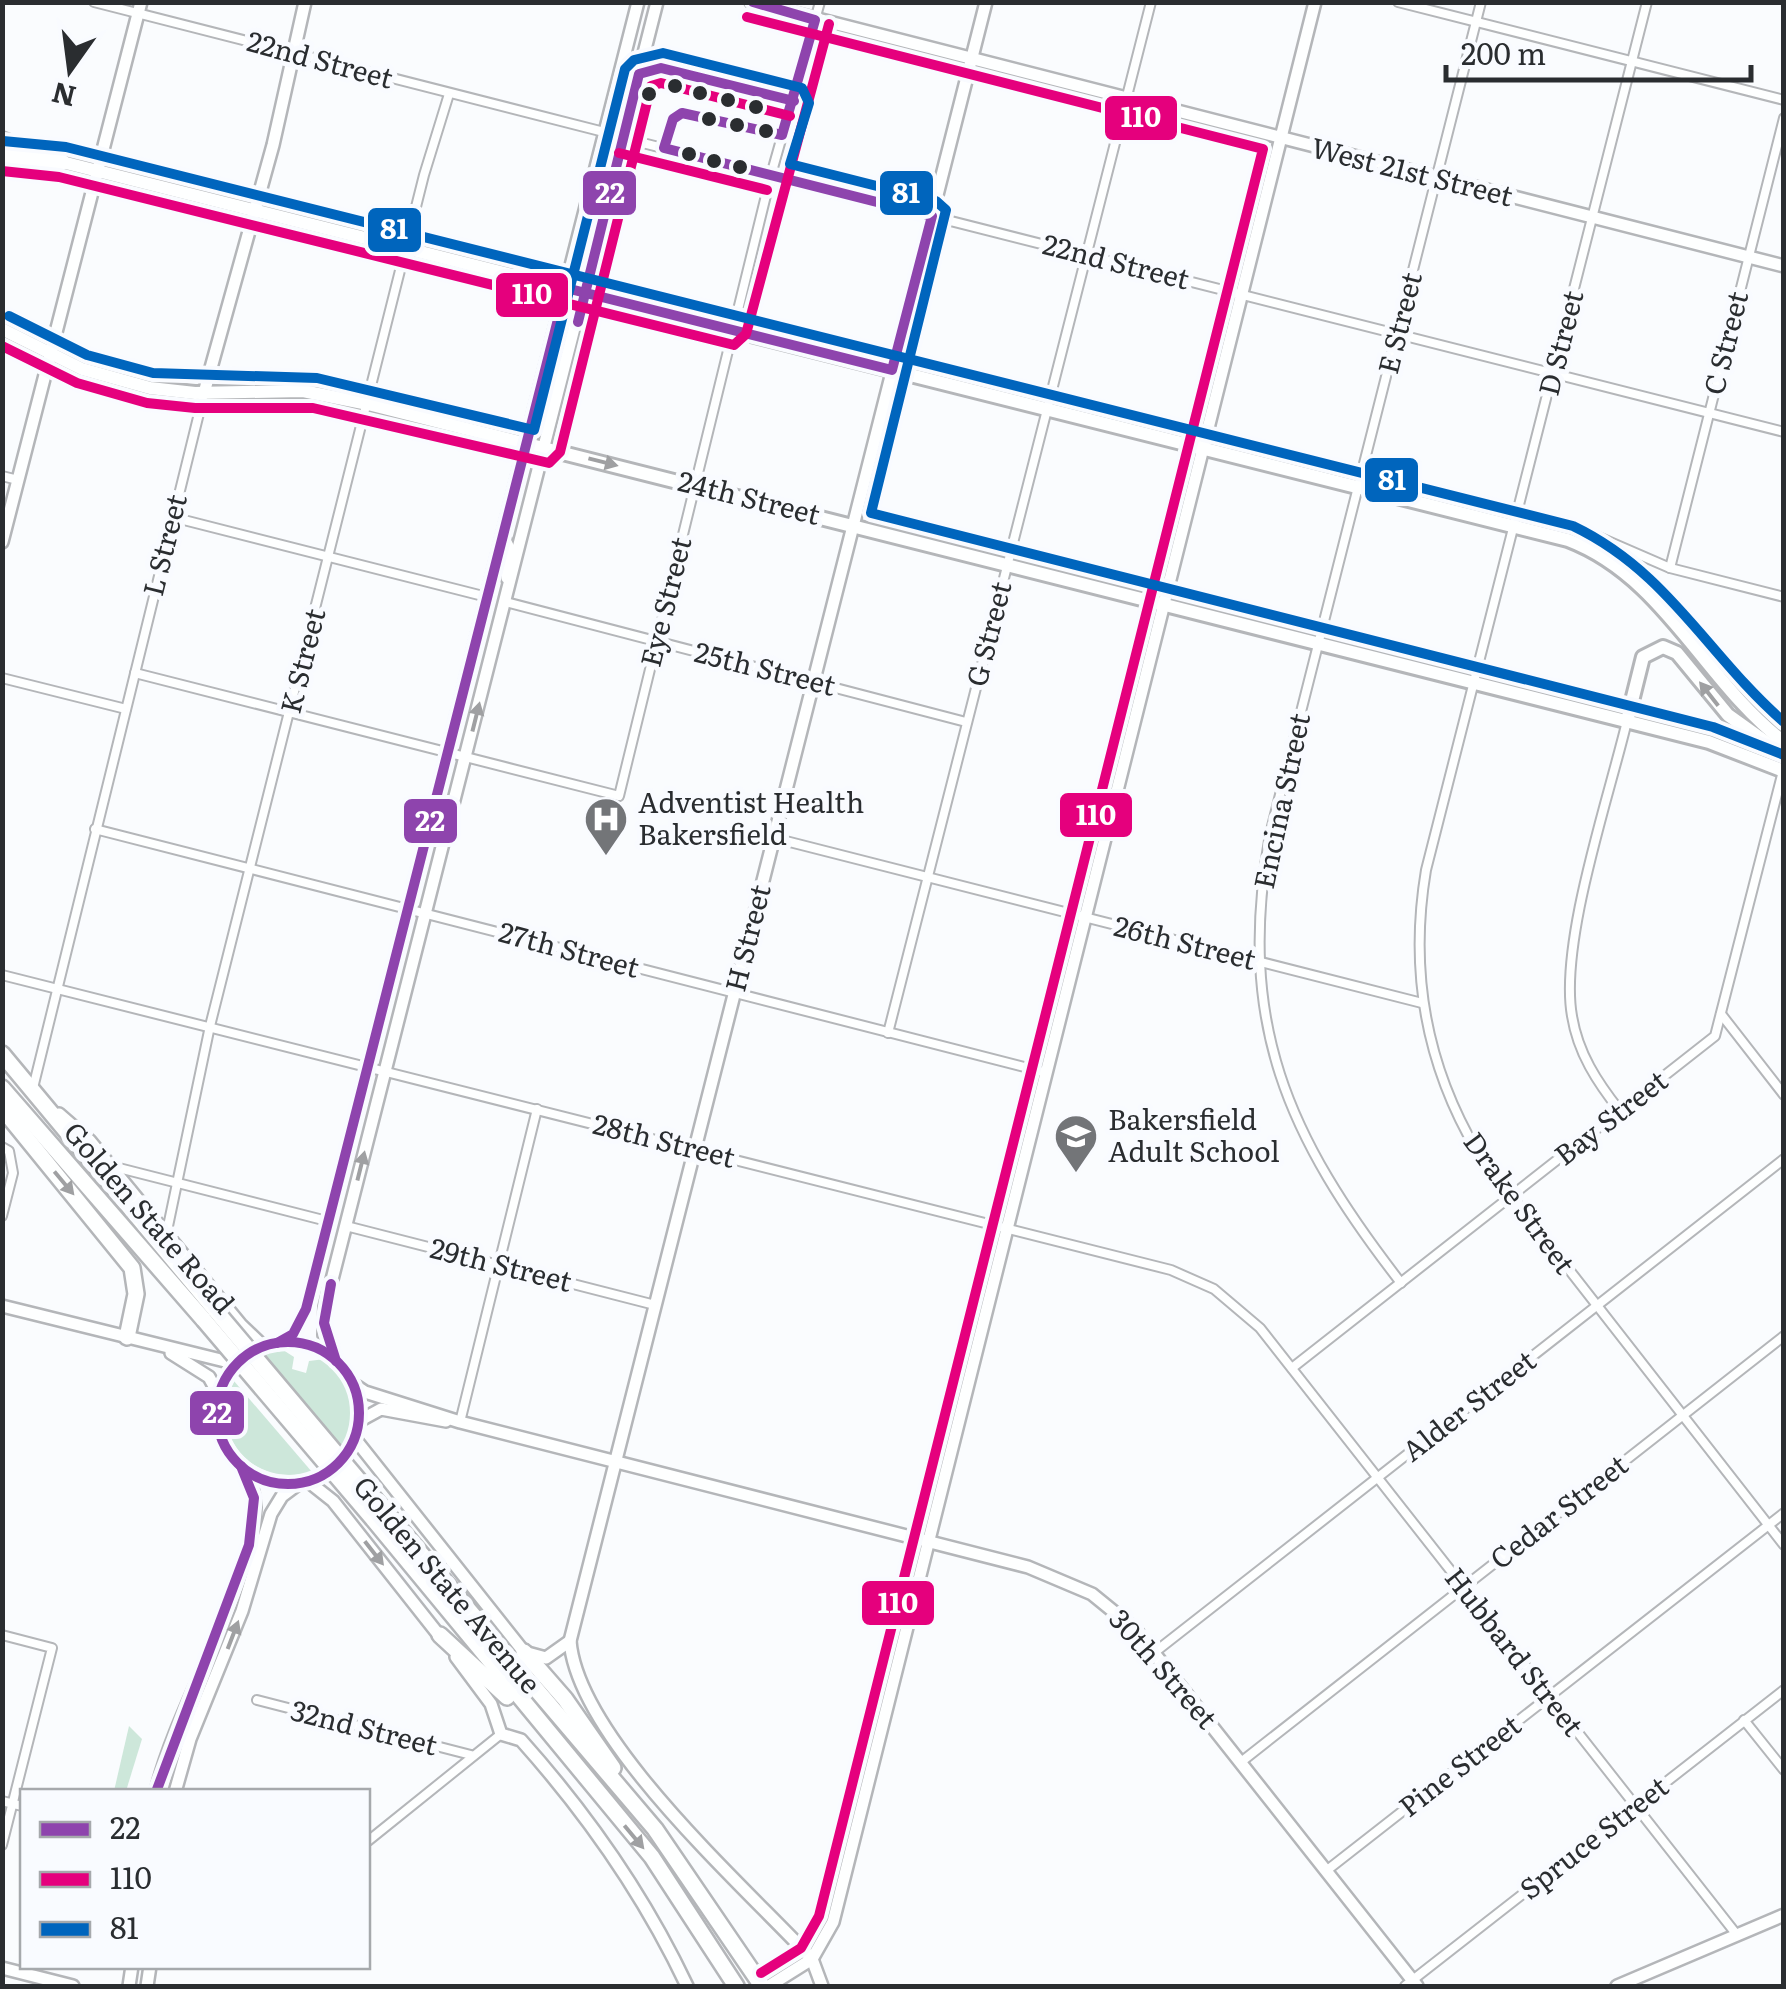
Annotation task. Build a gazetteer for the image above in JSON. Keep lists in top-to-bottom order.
{
  "streets": {
    "highway": ["Golden State Avenue"],
    "main road": [
      "West 21st Street",
      "24th Street",
      "L Street",
      "H Street",
      "Golden State Road",
      "30th Street"
    ],
    "street": [
      "22nd Street",
      "E Street",
      "D Street",
      "C Street",
      "Eye Street",
      "G Street",
      "K Street",
      "25th Street",
      "Encina Street",
      "26th Street",
      "27th Street",
      "Bay Street",
      "28th Street",
      "Drake Street",
      "29th Street",
      "Alder Street",
      "Cedar Street",
      "Hubbard Street",
      "32nd Street",
      "Pine Street",
      "Spruce Street"
    ]
  },
  "crossings": [
    ["22nd Street", "E Street"],
    ["22nd Street", "D Street"],
    ["22nd Street", "C Street"],
    ["22nd Street", "L Street"],
    ["22nd Street", "Eye Street"],
    ["22nd Street", "G Street"],
    ["22nd Street", "K Street"],
    ["22nd Street", "H Street"],
    ["West 21st Street", "E Street"],
    ["West 21st Street", "D Street"],
    ["West 21st Street", "C Street"],
    ["West 21st Street", "Eye Street"],
    ["West 21st Street", "G Street"],
    ["West 21st Street", "H Street"],
    ["E Street", "24th Street"],
    ["E Street", "Encina Street"],
    ["D Street", "24th Street"],
    ["D Street", "Drake Street"],
    ["24th Street", "L Street"],
    ["24th Street", "Eye Street"],
    ["24th Street", "G Street"],
    ["24th Street", "K Street"],
    ["24th Street", "Encina Street"],
    ["24th Street", "H Street"],
    ["24th Street", "Bay Street"],
    ["24th Street", "Drake Street"],
    ["L Street", "27th Street"],
    ["L Street", "28th Street"],
    ["L Street", "Golden State Road"],
    ["L Street", "Golden State Avenue"],
    ["Eye Street", "25th Street"],
    ["G Street", "25th Street"],
    ["G Street", "26th Street"],
    ["G Street", "27th Street"],
    ["K Street", "27th Street"],
    ["K Street", "28th Street"],
    ["K Street", "Golden State Road"],
    ["25th Street", "H Street"],
    ["Encina Street", "26th Street"],
    ["Encina Street", "Bay Street"],
    ["H Street", "26th Street"],
    ["H Street", "27th Street"],
    ["H Street", "28th Street"],
    ["H Street", "29th Street"],
    ["H Street", "30th Street"],
    ["26th Street", "Drake Street"],
    ["Bay Street", "28th Street"],
    ["Bay Street", "Drake Street"],
    ["Bay Street", "Hubbard Street"],
    ["28th Street", "Hubbard Street"],
    ["Drake Street", "Alder Street"],
    ["Drake Street", "Cedar Street"],
    ["Drake Street", "Pine Street"],
    ["Golden State Road", "Golden State Avenue"],
    ["Golden State Road", "30th Street"],
    ["Alder Street", "Hubbard Street"],
    ["Alder Street", "30th Street"],
    ["Cedar Street", "Hubbard Street"],
    ["Cedar Street", "30th Street"],
    ["Hubbard Street", "Pine Street"],
    ["Hubbard Street", "Spruce Street"],
    ["30th Street", "Pine Street"],
    ["30th Street", "Spruce Street"]
  ],
  "places": {
    "hospital": ["Adventist Health Bakersfield"],
    "school or university": ["Bakersfield Adult School"]
  },
  "lines": ["transit line 22", "transit line 110", "transit line 81"],
  "legend": ["22", "110", "81"],
  "scale_bar": "200 m",
  "north": "bottom"
}
